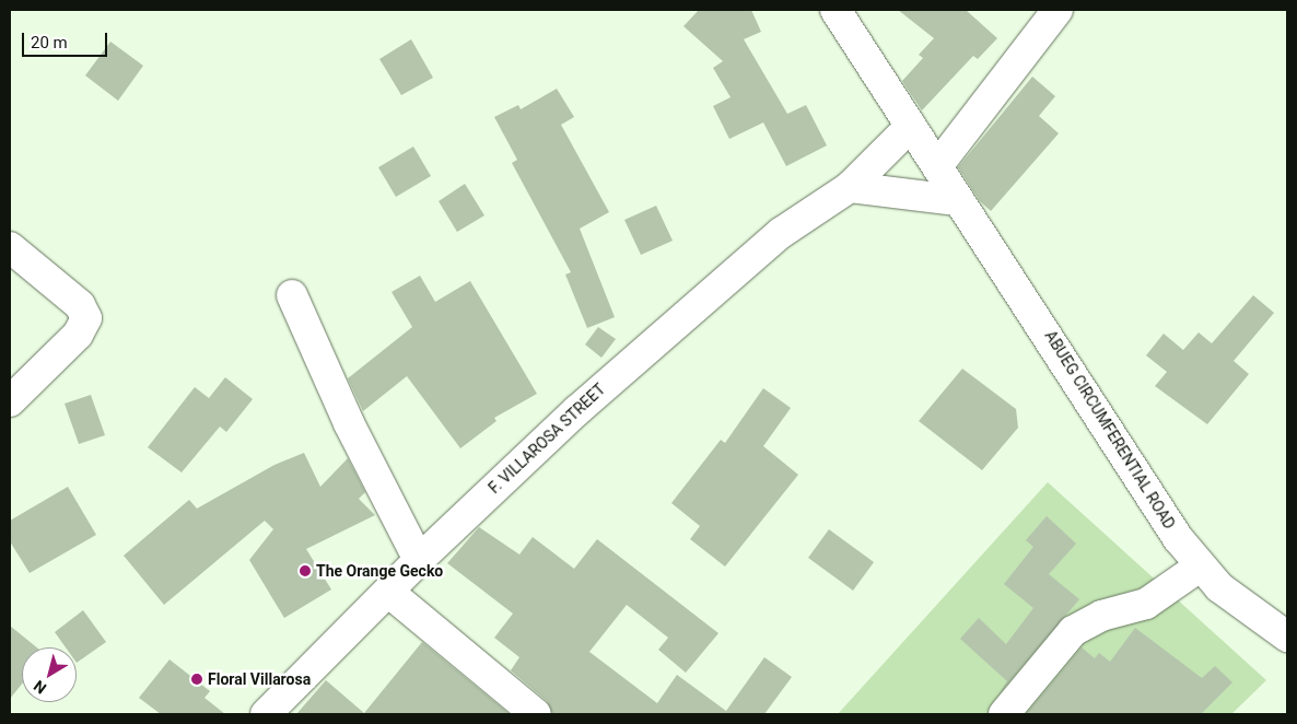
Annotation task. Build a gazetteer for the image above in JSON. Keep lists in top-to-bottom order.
{
  "streets": {
    "street": ["ABUEG CIRCUMFERENTIAL ROAD", "F. VILLAROSA STREET"]
  },
  "crossings": [
    ["ABUEG CIRCUMFERENTIAL ROAD", "F. VILLAROSA STREET"]
  ],
  "places": ["The Orange Gecko", "Floral Villarosa"],
  "scale_bar": "20 m",
  "north": "bottom left"
}
